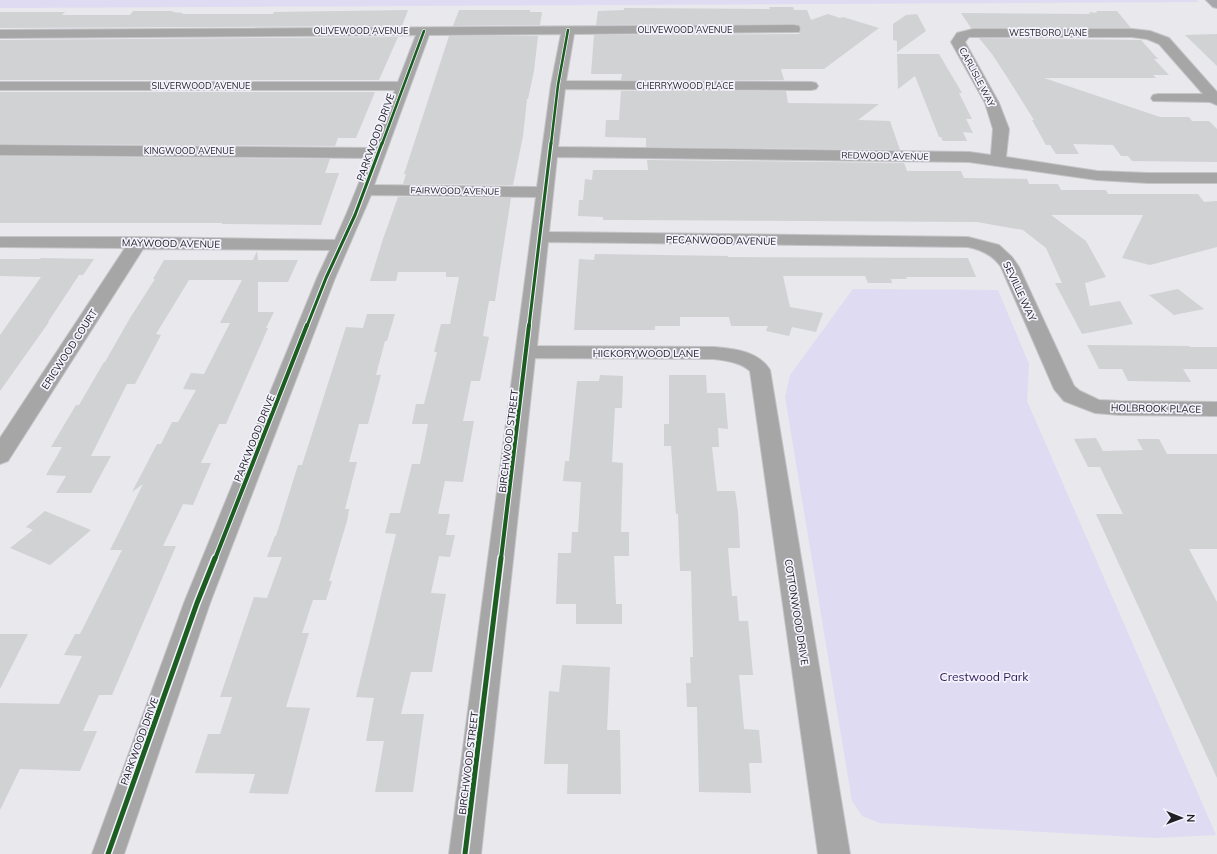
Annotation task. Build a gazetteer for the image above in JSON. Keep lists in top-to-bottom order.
{
  "streets": {
    "street": [
      "OLIVEWOOD AVENUE",
      "WESTBORO LANE",
      "CARLISLE WAY",
      "SILVERWOOD AVENUE",
      "CHERRYWOOD PLACE",
      "PARKWOOD DRIVE",
      "KINGWOOD AVENUE",
      "REDWOOD AVENUE",
      "FAIRWOOD AVENUE",
      "PECANWOOD AVENUE",
      "MAYWOOD AVENUE",
      "SEVILLE WAY",
      "ERICWOOD COURT",
      "HICKORYWOOD LANE",
      "HOLBROOK PLACE",
      "BIRCHWOOD STREET",
      "COTTONWOOD DRIVE"
    ]
  },
  "crossings": [
    ["OLIVEWOOD AVENUE", "PARKWOOD DRIVE"],
    ["OLIVEWOOD AVENUE", "BIRCHWOOD STREET"],
    ["WESTBORO LANE", "CARLISLE WAY"],
    ["CARLISLE WAY", "REDWOOD AVENUE"],
    ["SILVERWOOD AVENUE", "PARKWOOD DRIVE"],
    ["CHERRYWOOD PLACE", "BIRCHWOOD STREET"],
    ["PARKWOOD DRIVE", "KINGWOOD AVENUE"],
    ["PARKWOOD DRIVE", "FAIRWOOD AVENUE"],
    ["PARKWOOD DRIVE", "MAYWOOD AVENUE"],
    ["REDWOOD AVENUE", "BIRCHWOOD STREET"],
    ["FAIRWOOD AVENUE", "BIRCHWOOD STREET"],
    ["PECANWOOD AVENUE", "SEVILLE WAY"],
    ["PECANWOOD AVENUE", "BIRCHWOOD STREET"],
    ["MAYWOOD AVENUE", "ERICWOOD COURT"],
    ["SEVILLE WAY", "HOLBROOK PLACE"],
    ["HICKORYWOOD LANE", "BIRCHWOOD STREET"],
    ["HICKORYWOOD LANE", "COTTONWOOD DRIVE"]
  ],
  "parks": ["Crestwood Park"],
  "north": "right"
}
